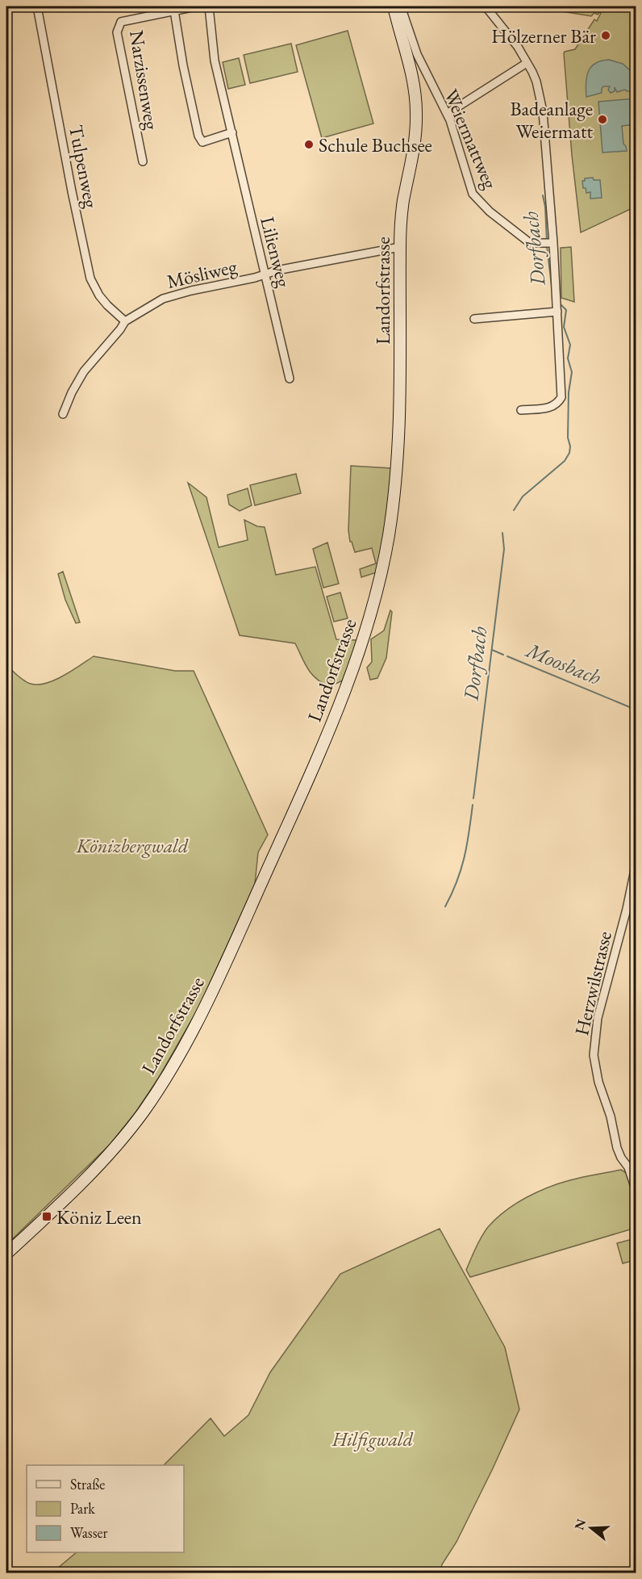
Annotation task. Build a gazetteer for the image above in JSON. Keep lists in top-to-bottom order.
{
  "streets": {
    "street": [
      "Narzissenweg",
      "Weiermattweg",
      "Tulpenweg",
      "Lilienweg",
      "Mösliweg",
      "Landorfstrasse",
      "Herzwilstrasse"
    ]
  },
  "crossings": [
    ["Tulpenweg", "Mösliweg"],
    ["Lilienweg", "Mösliweg"],
    ["Mösliweg", "Landorfstrasse"]
  ],
  "water": ["Dorfbach", "Moosbach"],
  "parks": ["Könizbergwald", "Hilfigwald"],
  "places": {
    "other": ["Hölzerner Bär", "Badeanlage Weiermatt", "Schule Buchsee"],
    "transit": ["Köniz Leen"]
  },
  "legend": ["Straße", "Park", "Wasser"],
  "north": "left"
}
